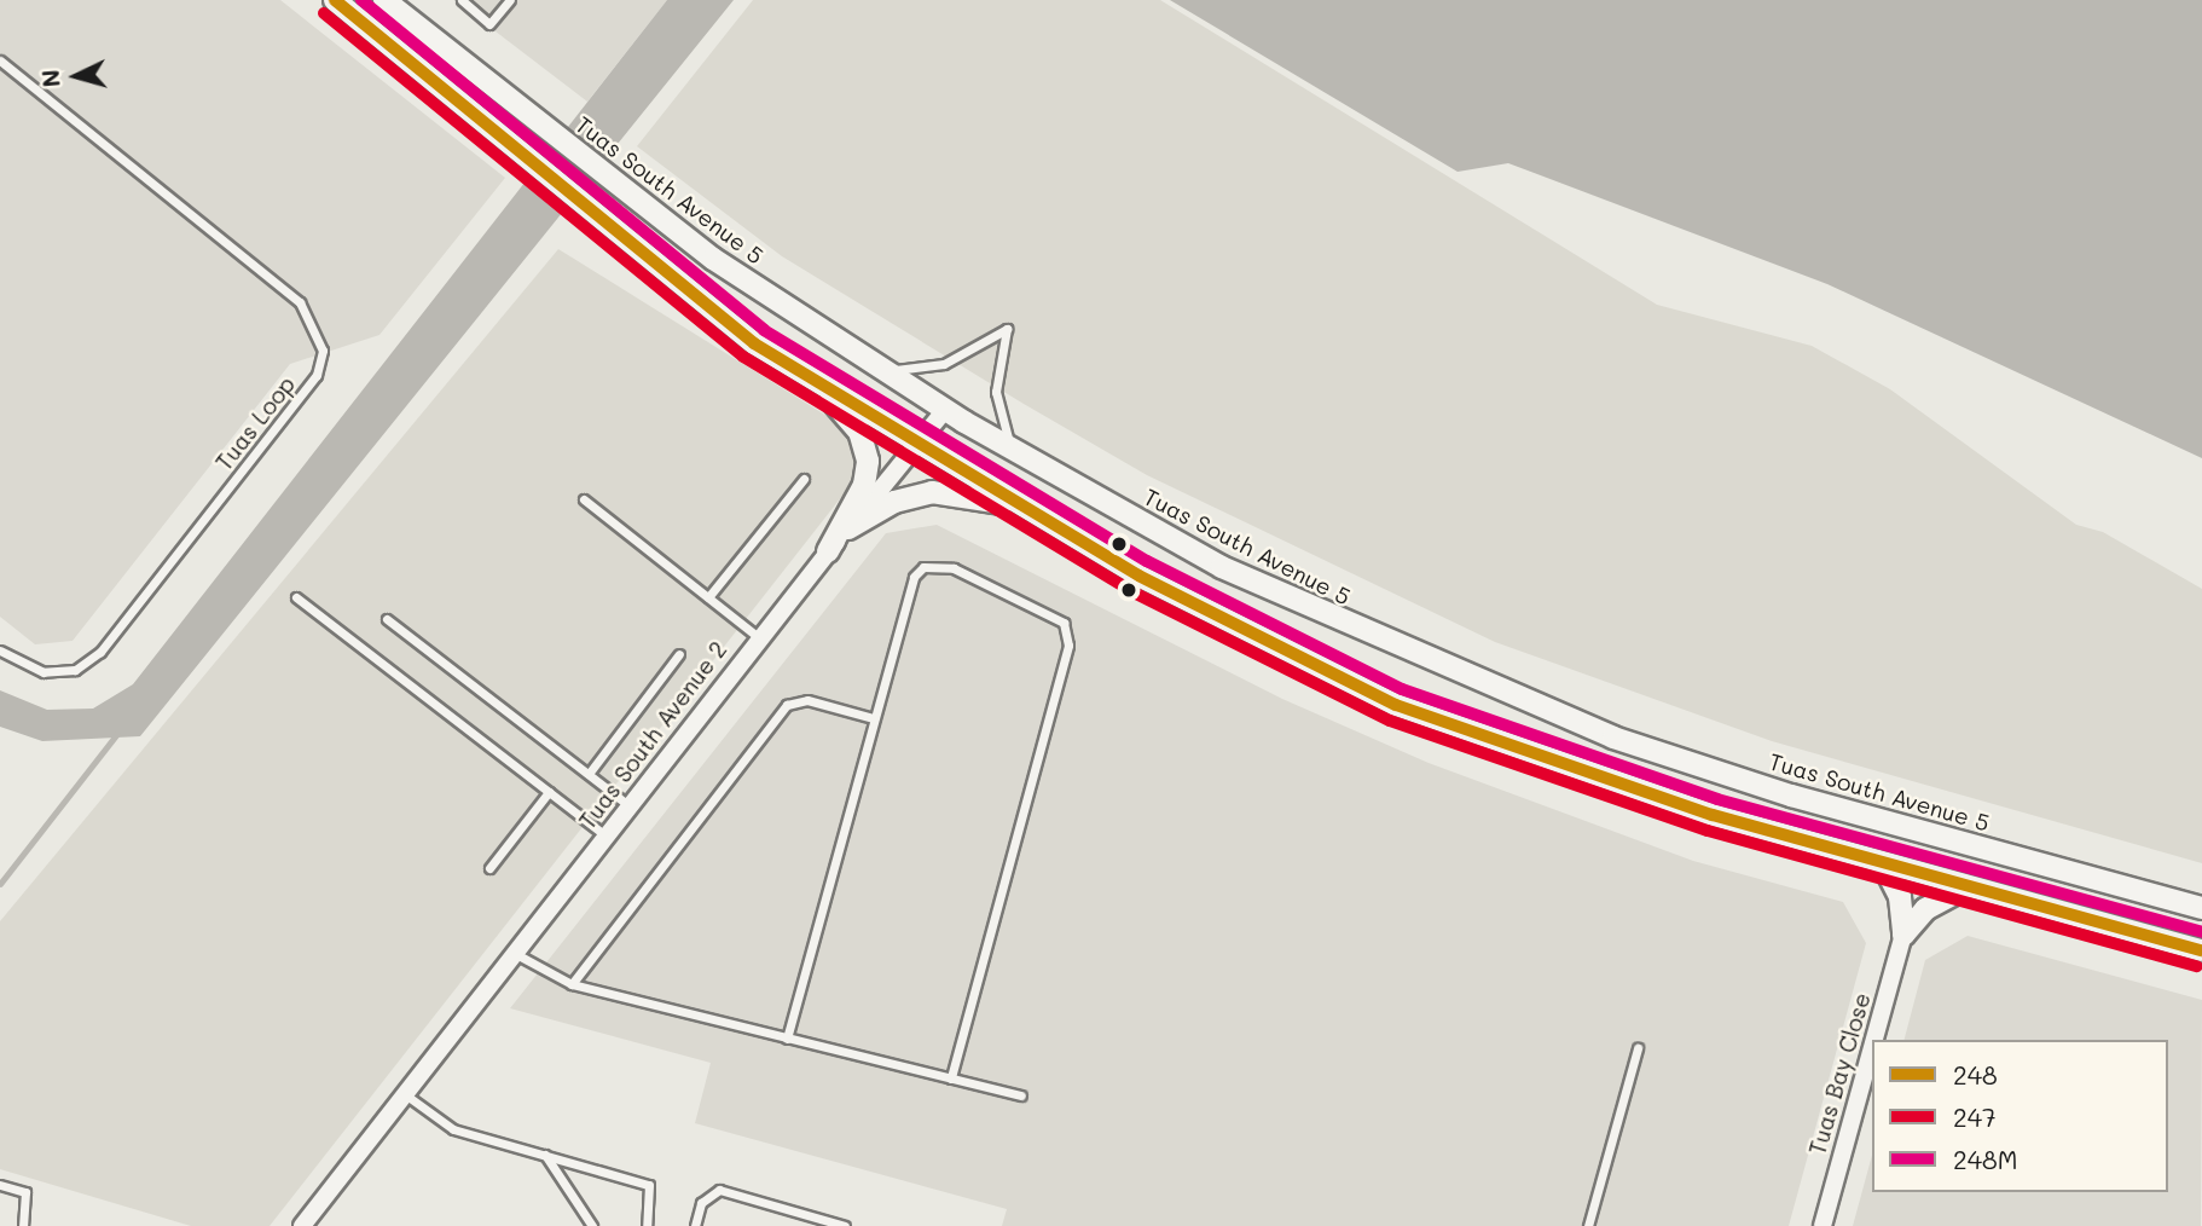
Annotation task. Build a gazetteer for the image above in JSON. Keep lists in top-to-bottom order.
{
  "streets": {
    "street": ["Tuas South Avenue 5", "Tuas South Avenue 2", "Tuas Bay Close"],
    "lane": ["Tuas Loop"]
  },
  "crossings": [
    ["Tuas South Avenue 5", "Tuas South Avenue 2"]
  ],
  "lines": ["transit line 248", "transit line 248M", "transit line 247"],
  "legend": ["248", "247", "248M"],
  "north": "left"
}
